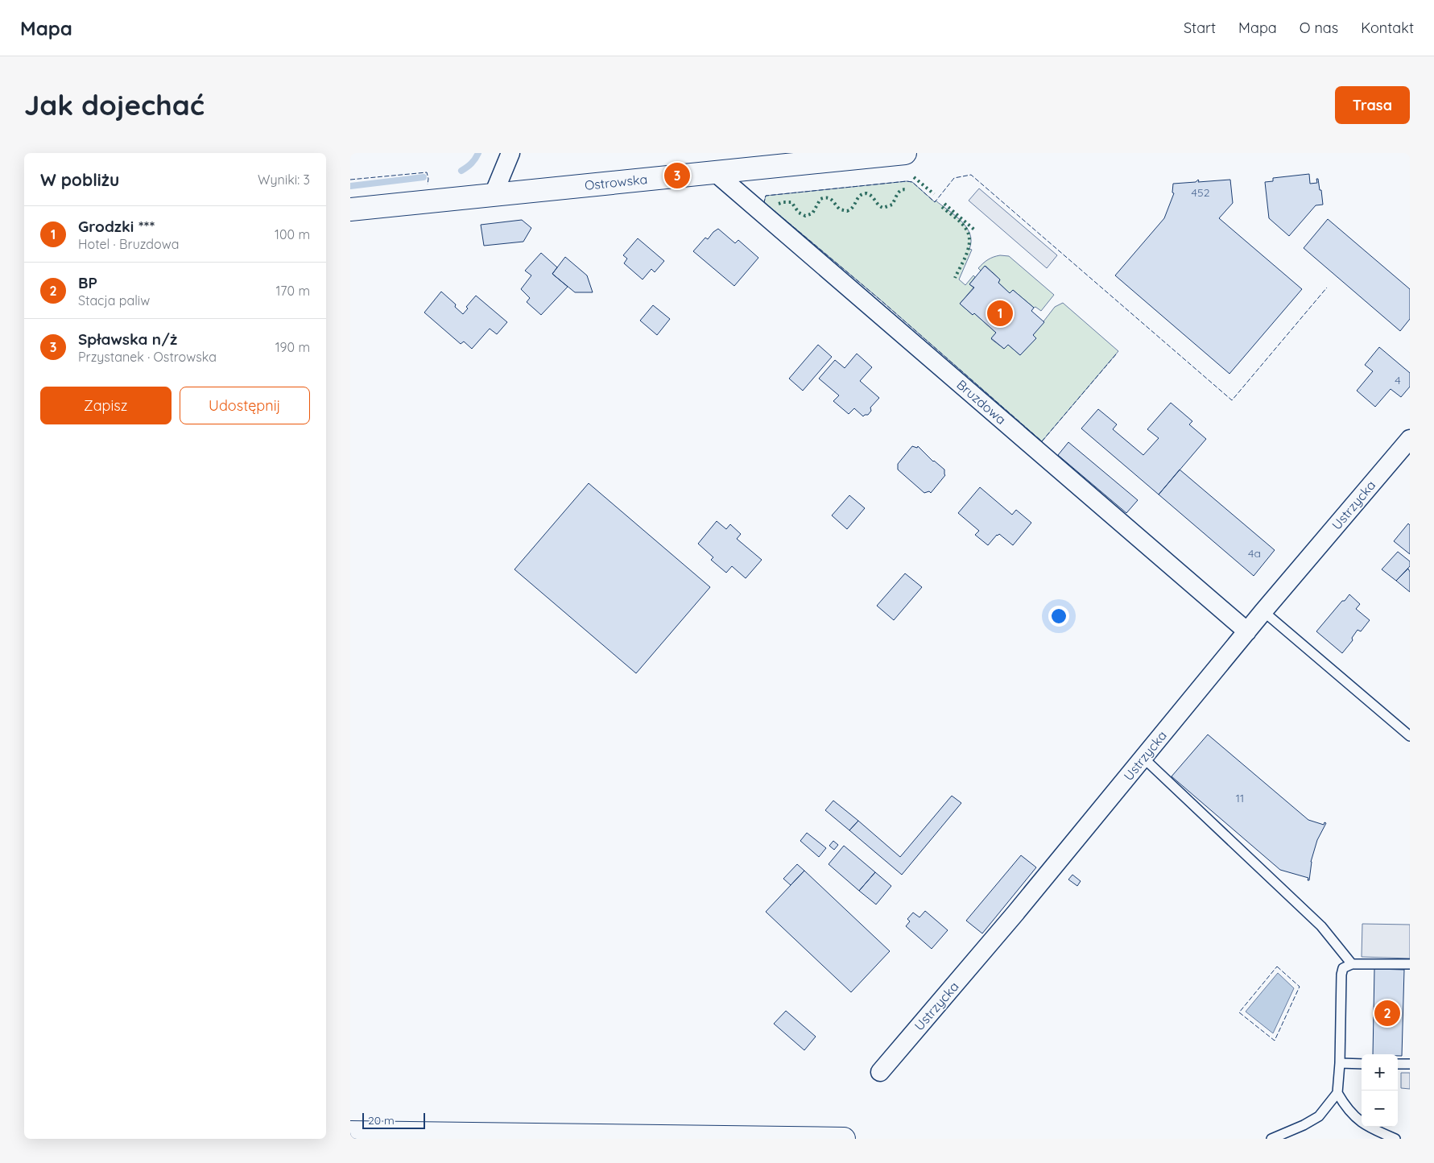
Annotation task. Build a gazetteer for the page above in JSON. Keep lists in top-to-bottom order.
{
  "streets": {
    "street": ["Ostrowska", "Bruzdowa", "Ustrzycka"]
  },
  "crossings": [
    ["Ostrowska", "Bruzdowa"],
    ["Bruzdowa", "Ustrzycka"]
  ],
  "house_numbers": [
    "452",
    "4",
    "4a",
    "11"
  ],
  "scale_bar": "20 m",
  "page": {
    "header": "Mapa",
    "nav": [
      "Start",
      "Mapa",
      "O nas",
      "Kontakt"
    ],
    "buttons": [
      "Trasa",
      ["Zapisz", "Udostępnij"]
    ],
    "title": "Jak dojechać",
    "heading": ["W pobliżu", "Wyniki: 3"],
    "pins": ["3", "1", "2"],
    "list": [
      {
        "mark": "1",
        "name": "Grodzki ***",
        "note": "Hotel · Bruzdowa",
        "value": "100 m"
      },
      {
        "mark": "2",
        "name": "BP",
        "note": "Stacja paliw",
        "value": "170 m"
      },
      {
        "mark": "3",
        "name": "Spławska n/ż",
        "note": "Przystanek · Ostrowska",
        "value": "190 m"
      }
    ],
    "map_buttons": ["+", "−"],
    "scale": "20 m"
  }
}
